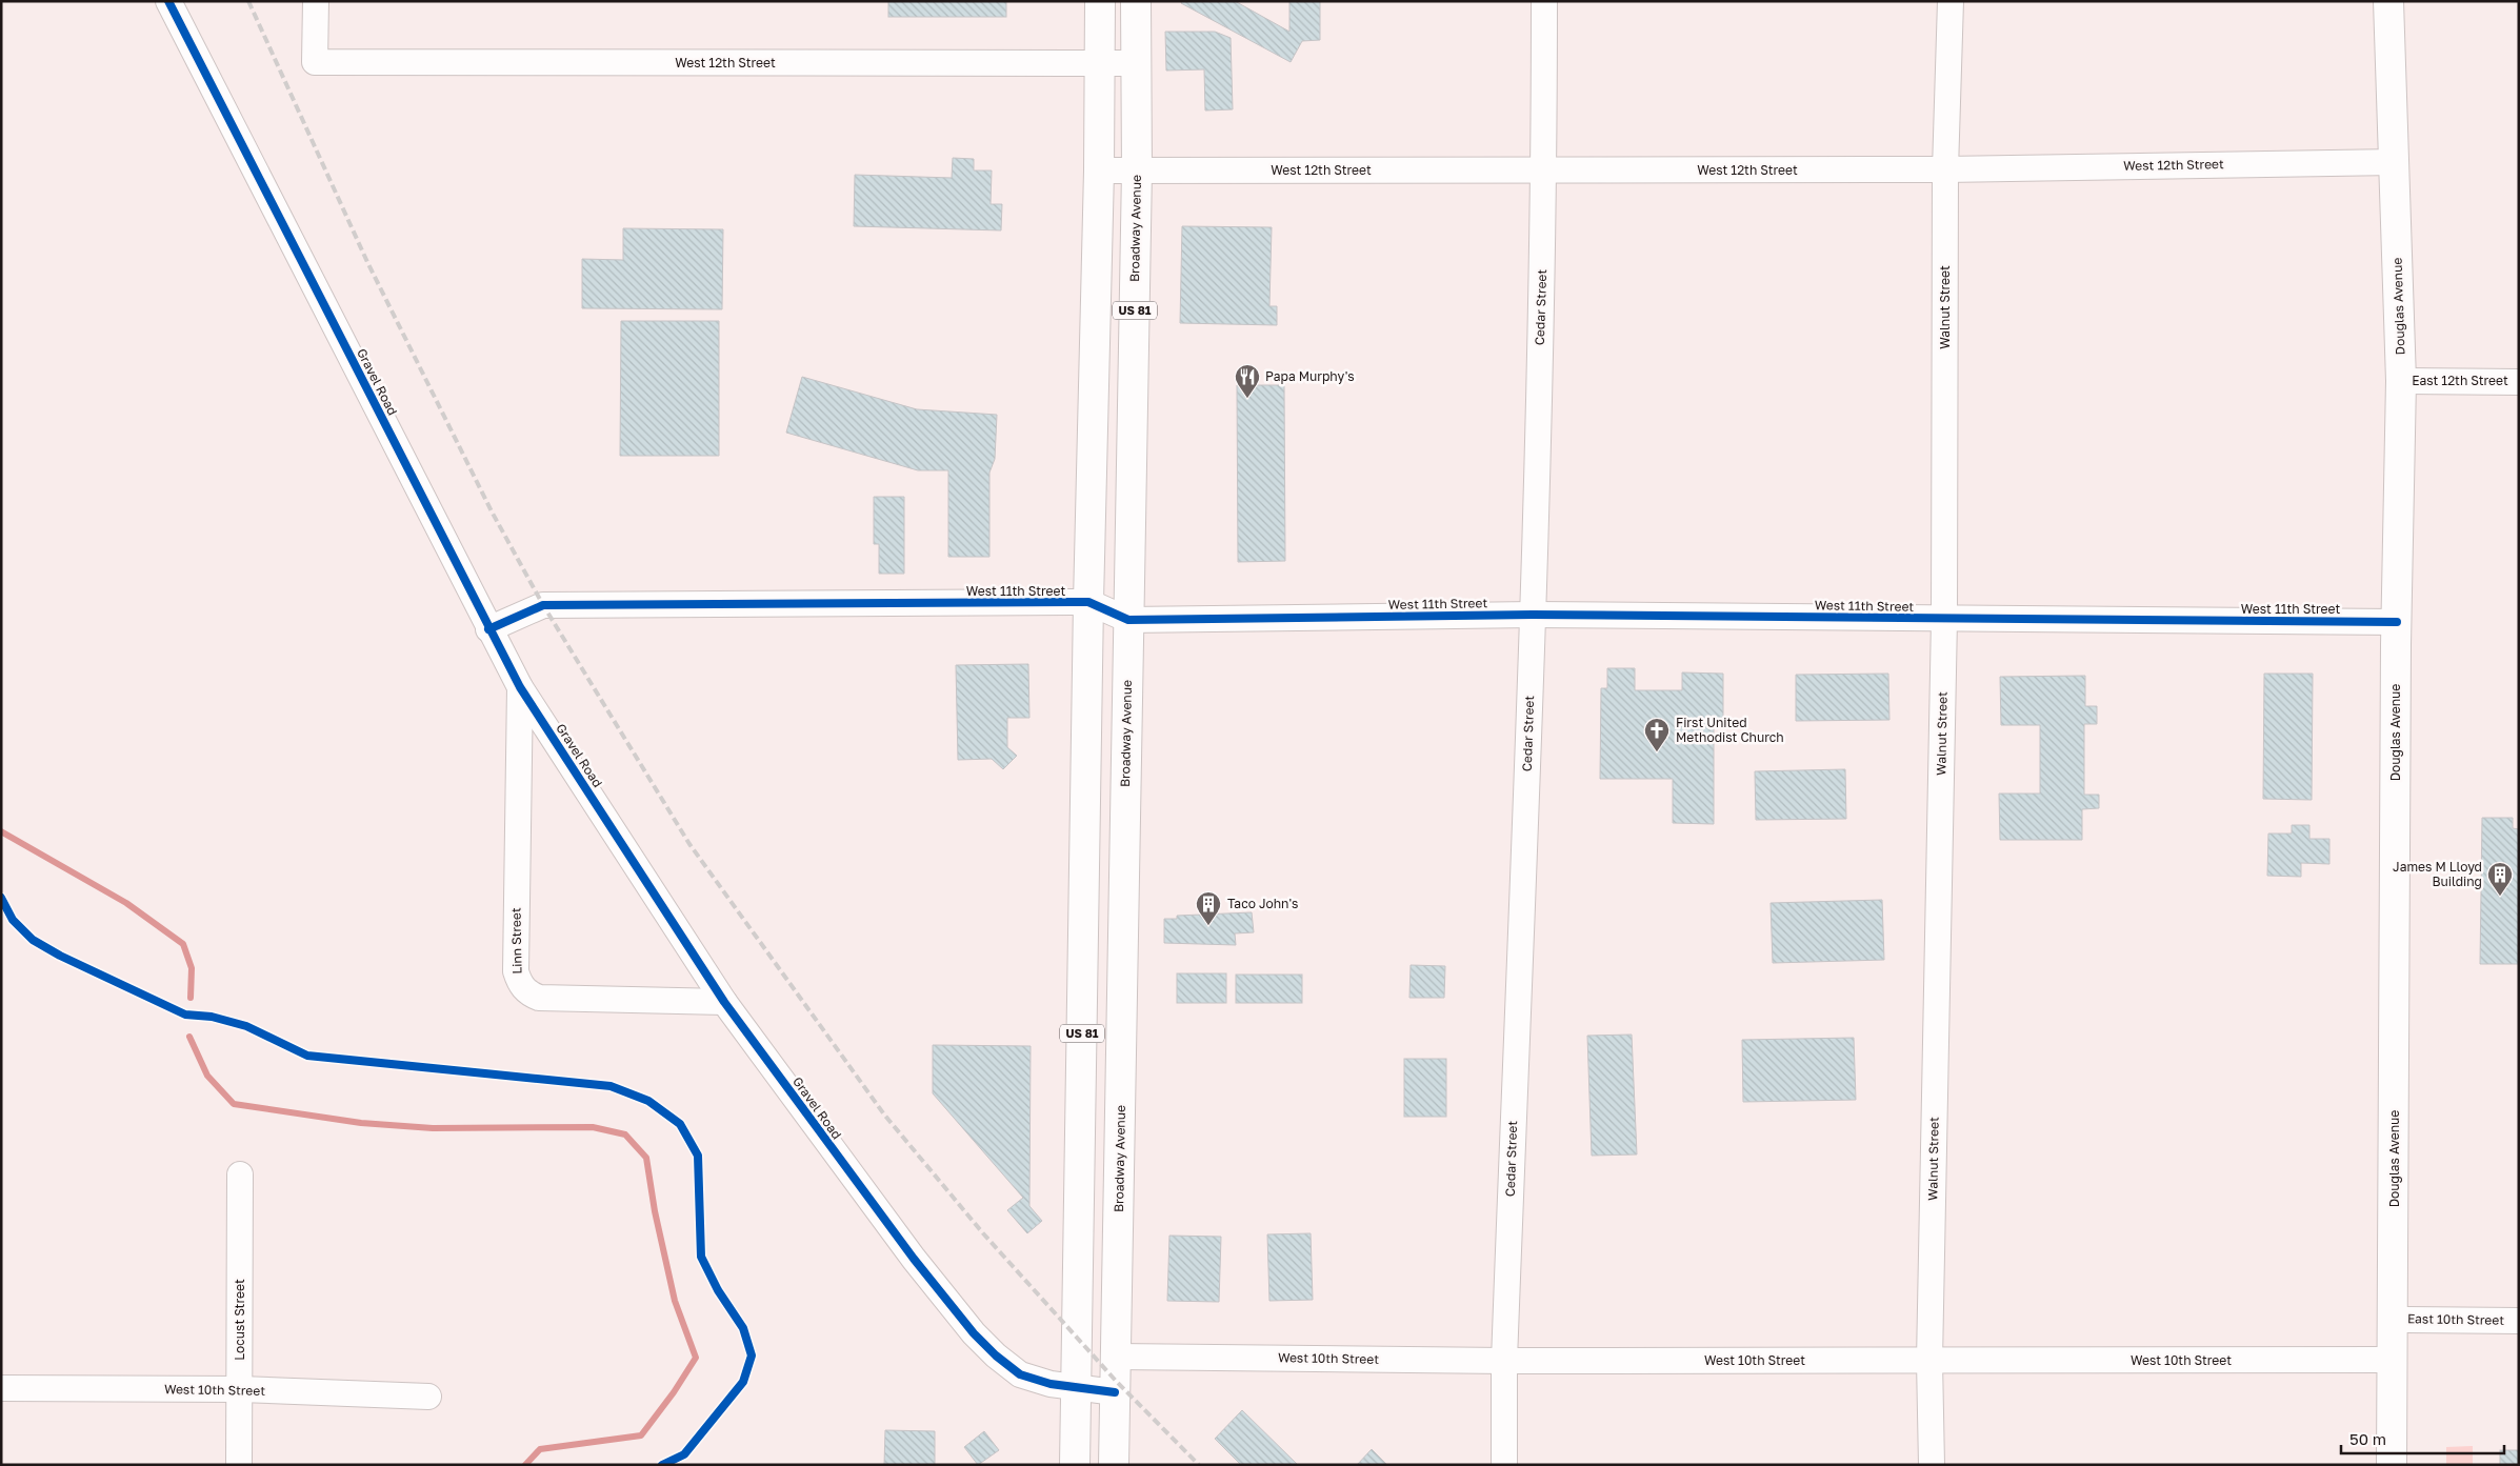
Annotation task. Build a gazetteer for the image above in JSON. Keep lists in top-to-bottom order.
{
  "streets": {
    "main road": ["Broadway Avenue", "Douglas Avenue", "US 81"],
    "street": [
      "West 12th Street",
      "Cedar Street",
      "Walnut Street",
      "East 12th Street",
      "Gravel Road",
      "West 11th Street",
      "Linn Street",
      "Locust Street",
      "East 10th Street",
      "West 10th Street"
    ]
  },
  "crossings": [
    ["West 12th Street", "Broadway Avenue"],
    ["West 12th Street", "Douglas Avenue"],
    ["West 12th Street", "Cedar Street"],
    ["West 12th Street", "Walnut Street"],
    ["West 12th Street", "US 81"],
    ["Broadway Avenue", "Gravel Road"],
    ["Broadway Avenue", "West 11th Street"],
    ["Broadway Avenue", "West 10th Street"],
    ["Douglas Avenue", "East 12th Street"],
    ["Douglas Avenue", "West 11th Street"],
    ["Douglas Avenue", "East 10th Street"],
    ["Douglas Avenue", "West 10th Street"],
    ["Cedar Street", "West 11th Street"],
    ["Cedar Street", "West 10th Street"],
    ["Walnut Street", "West 11th Street"],
    ["Walnut Street", "West 10th Street"],
    ["US 81", "Gravel Road"],
    ["US 81", "West 11th Street"],
    ["Gravel Road", "West 11th Street"],
    ["Gravel Road", "Linn Street"],
    ["Locust Street", "West 10th Street"]
  ],
  "places": {
    "restaurant": ["Papa Murphy's"],
    "church": ["First United Methodist Church"],
    "building": ["James M Lloyd Building", "Taco John's"]
  },
  "scale_bar": "50 m"
}
